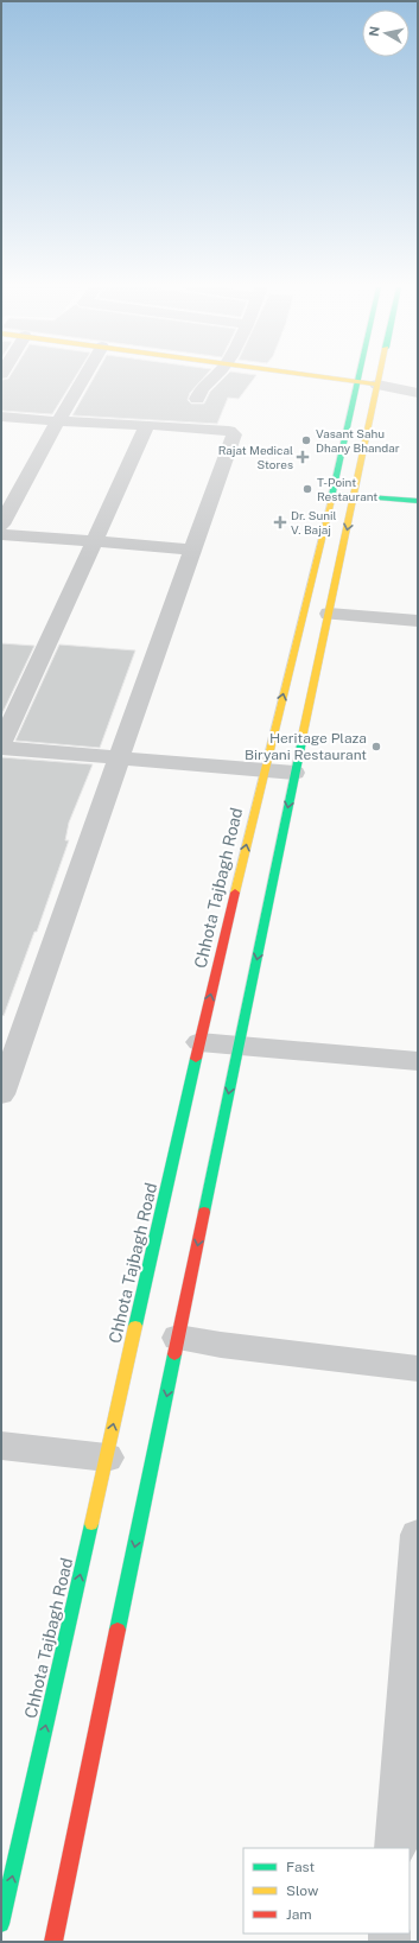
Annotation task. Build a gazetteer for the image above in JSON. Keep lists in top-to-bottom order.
{
  "streets": {
    "main road": ["Chhota Tajbagh Road"]
  },
  "places": {
    "other": ["Vasant Sahu Dhany Bhandar", "T-Point Restaurant", "Heritage Plaza Biryani Restaurant"],
    "health": ["Rajat Medical Stores", "Dr. Sunil V. Bajaj"]
  },
  "legend": ["Fast", "Slow", "Jam"],
  "north": "left"
}
